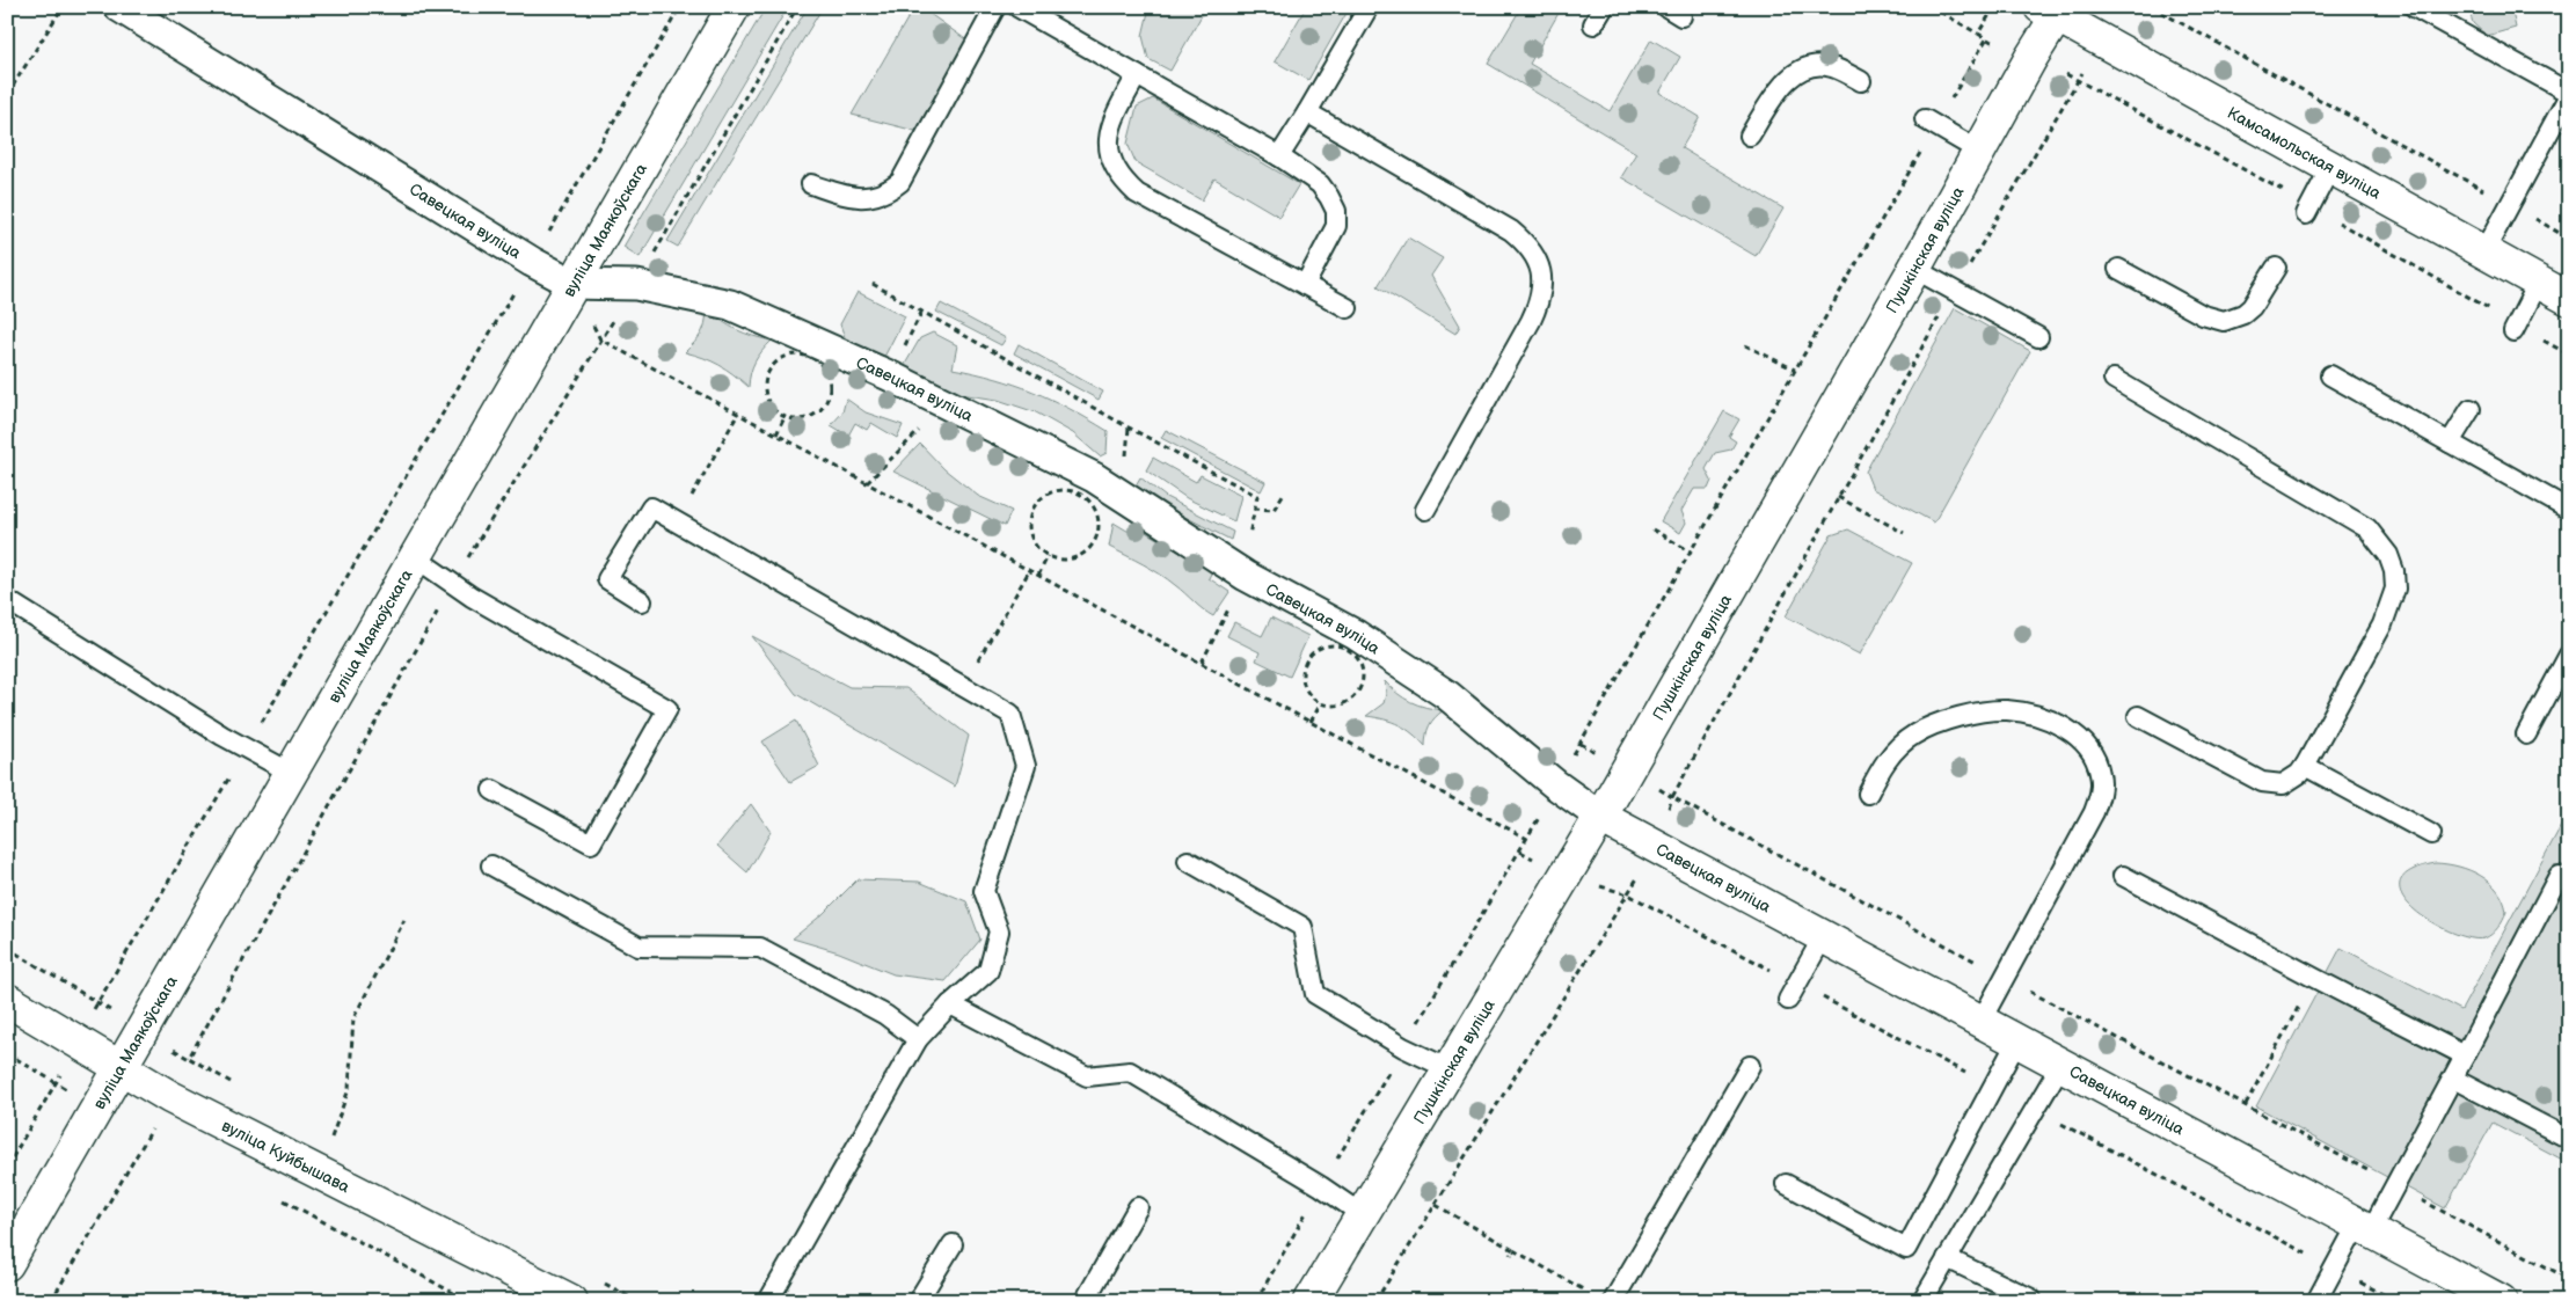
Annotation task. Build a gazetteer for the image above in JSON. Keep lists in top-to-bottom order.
{
  "streets": {
    "street": [
      "Камсамольская вуліца",
      "Савецкая вуліца",
      "вуліца Маякоўскага",
      "Пушкінская вуліца",
      "вуліца Куйбышава"
    ]
  },
  "crossings": [
    ["Камсамольская вуліца", "Пушкінская вуліца"],
    ["Савецкая вуліца", "вуліца Маякоўскага"],
    ["Савецкая вуліца", "Пушкінская вуліца"],
    ["вуліца Маякоўскага", "вуліца Куйбышава"]
  ]
}
